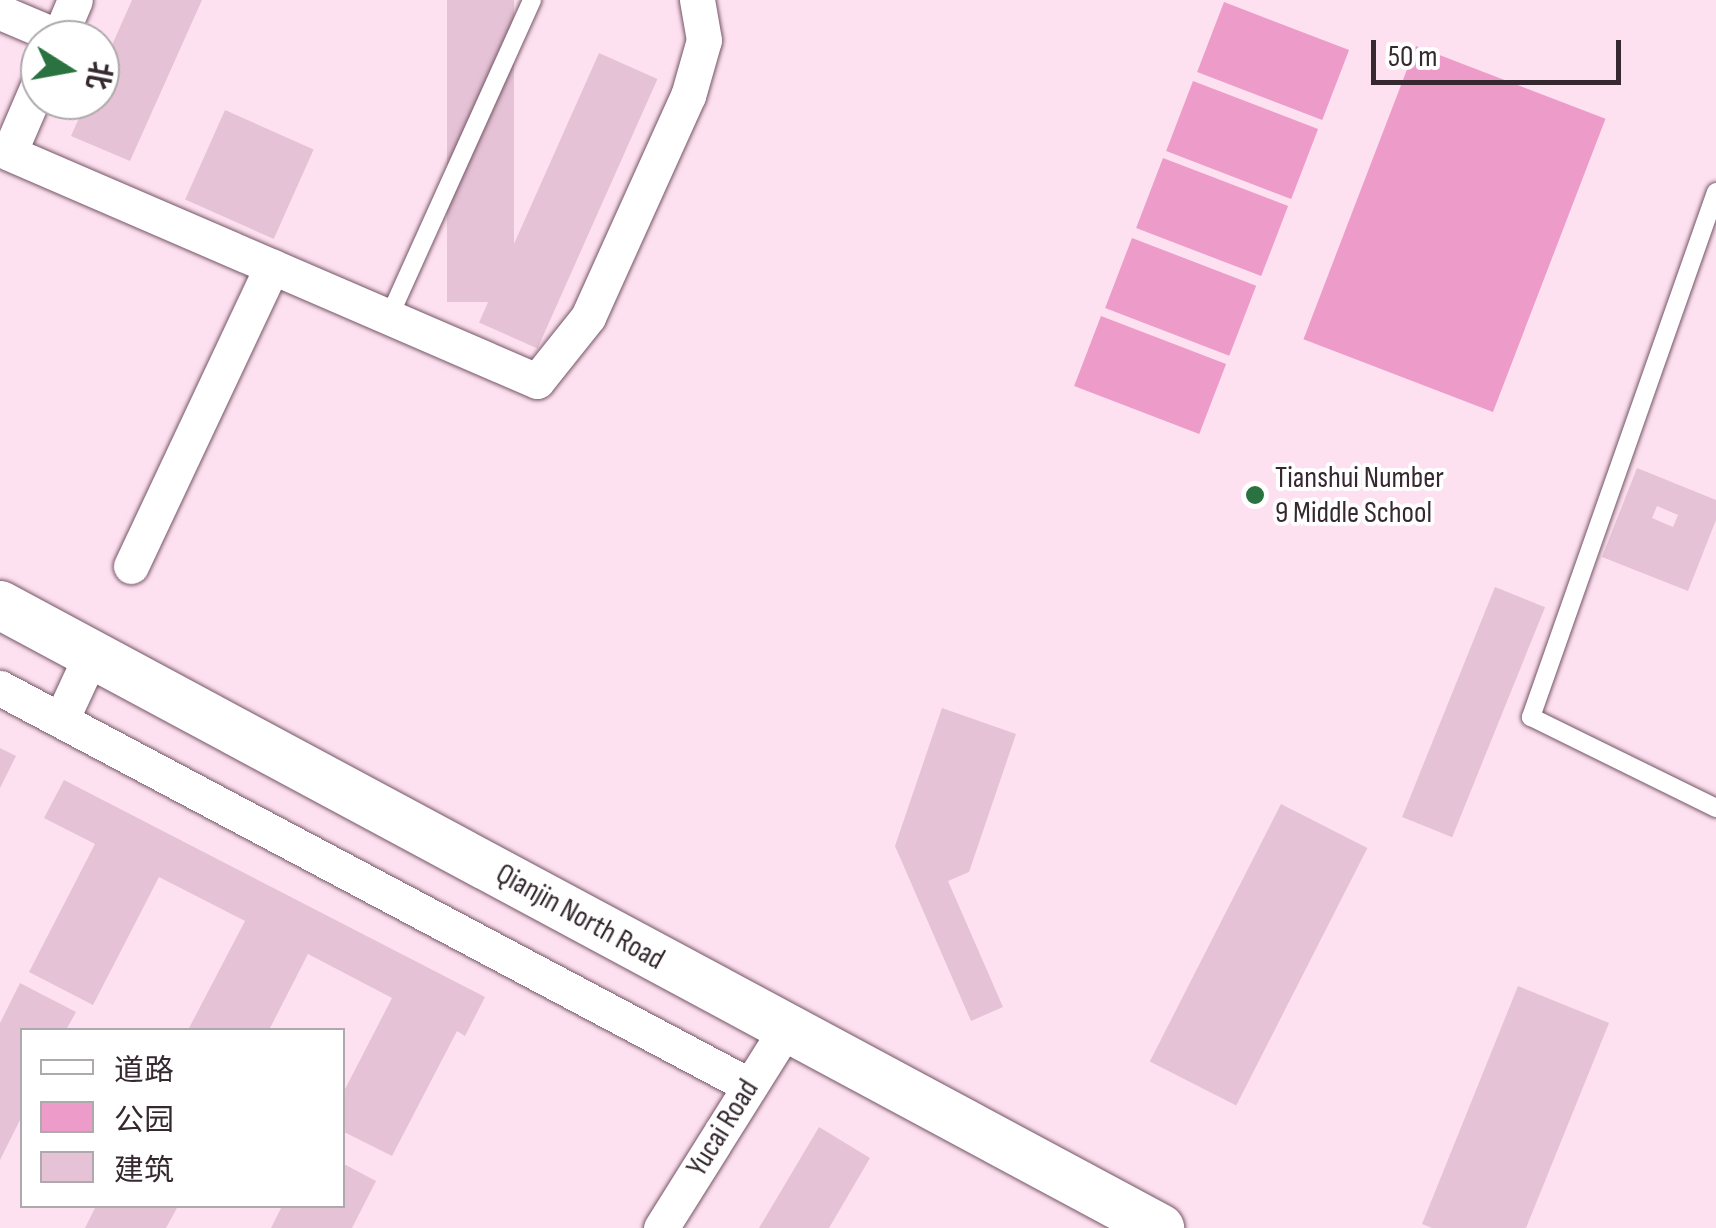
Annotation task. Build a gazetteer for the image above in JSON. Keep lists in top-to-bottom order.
{
  "streets": {
    "main road": ["Qianjin North Road"],
    "street": ["Yucai Road"]
  },
  "crossings": [
    ["Qianjin North Road", "Yucai Road"]
  ],
  "places": ["Tianshui Number 9 Middle School"],
  "legend": ["道路", "公园", "建筑"],
  "scale_bar": "50 m",
  "north": "right"
}
